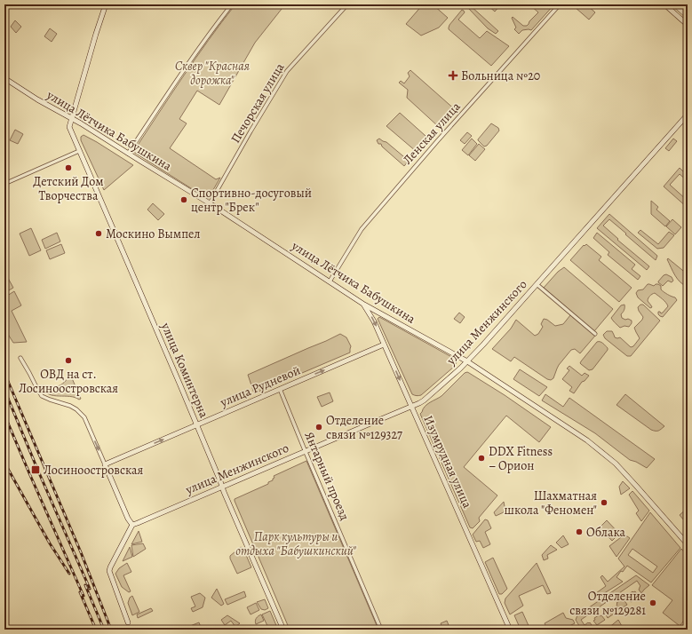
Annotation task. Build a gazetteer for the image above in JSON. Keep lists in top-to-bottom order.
{
  "streets": {
    "street": [
      "Печорская улица",
      "улица Лётчика Бабушкина",
      "Ленская улица",
      "улица Менжинского",
      "улица Коминтерна",
      "улица Рудневой",
      "Изумрудная улица",
      "Янтарный проезд"
    ]
  },
  "crossings": [
    ["Печорская улица", "улица Лётчика Бабушкина"],
    ["улица Лётчика Бабушкина", "Ленская улица"],
    ["улица Лётчика Бабушкина", "улица Менжинского"],
    ["улица Лётчика Бабушкина", "улица Коминтерна"],
    ["улица Лётчика Бабушкина", "Изумрудная улица"],
    ["улица Менжинского", "улица Коминтерна"],
    ["улица Менжинского", "Изумрудная улица"],
    ["улица Менжинского", "Янтарный проезд"],
    ["улица Коминтерна", "улица Рудневой"],
    ["улица Рудневой", "Изумрудная улица"],
    ["улица Рудневой", "Янтарный проезд"]
  ],
  "one_way": ["улица Рудневой"],
  "parks": ["Сквер \"Красная дорожка\"", "Парк культуры и отдыха \"Бабушкинский\""],
  "places": {
    "health": ["Больница №20"],
    "other": [
      "Детский Дом Творчества",
      "Спортивно-досуговый центр \"Брек\"",
      "Москино Вымпел",
      "ОВД на ст. Лосиноостровская",
      "Отделение связи №129327",
      "DDX Fitness – Орион",
      "Шахматная школа \"Феномен\"",
      "Облака",
      "Отделение связи №129281"
    ],
    "transit": ["Лосиноостровская"]
  }
}
